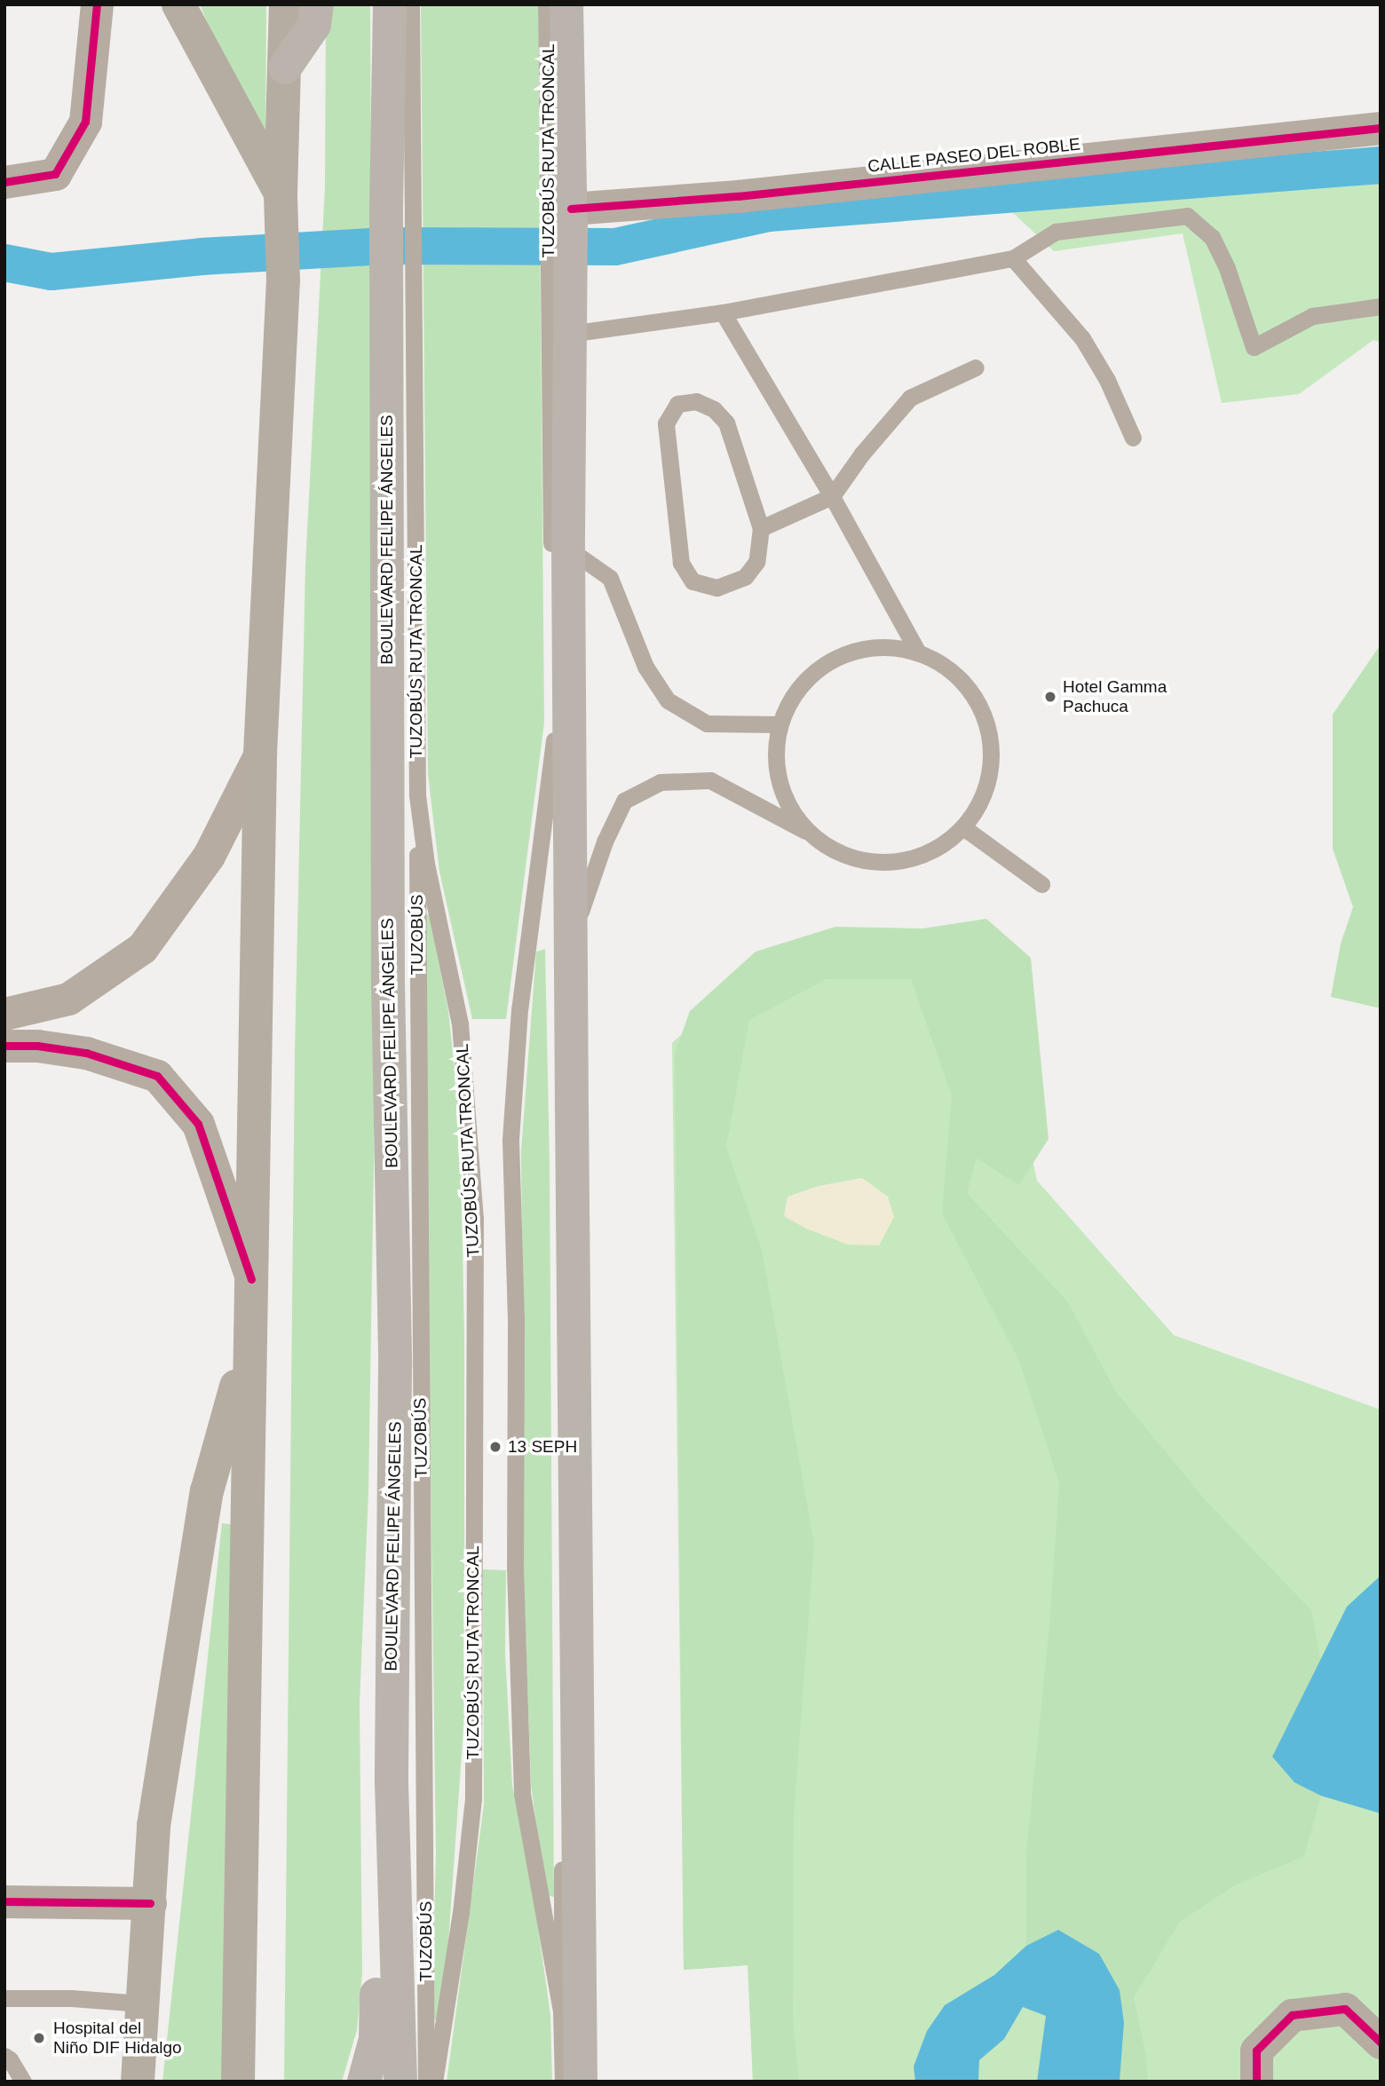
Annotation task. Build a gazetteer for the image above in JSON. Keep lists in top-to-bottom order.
{
  "streets": {
    "highway": ["BOULEVARD FELIPE ÁNGELES"],
    "street": ["CALLE PASEO DEL ROBLE"],
    "lane": ["TUZOBÚS RUTA TRONCAL", "TUZOBÚS"]
  },
  "crossings": [
    ["TUZOBÚS RUTA TRONCAL", "CALLE PASEO DEL ROBLE"],
    ["TUZOBÚS RUTA TRONCAL", "BOULEVARD FELIPE ÁNGELES"],
    ["TUZOBÚS RUTA TRONCAL", "TUZOBÚS"]
  ],
  "places": ["Hotel Gamma Pachuca", "13 SEPH", "Hospital del Niño DIF Hidalgo"]
}
